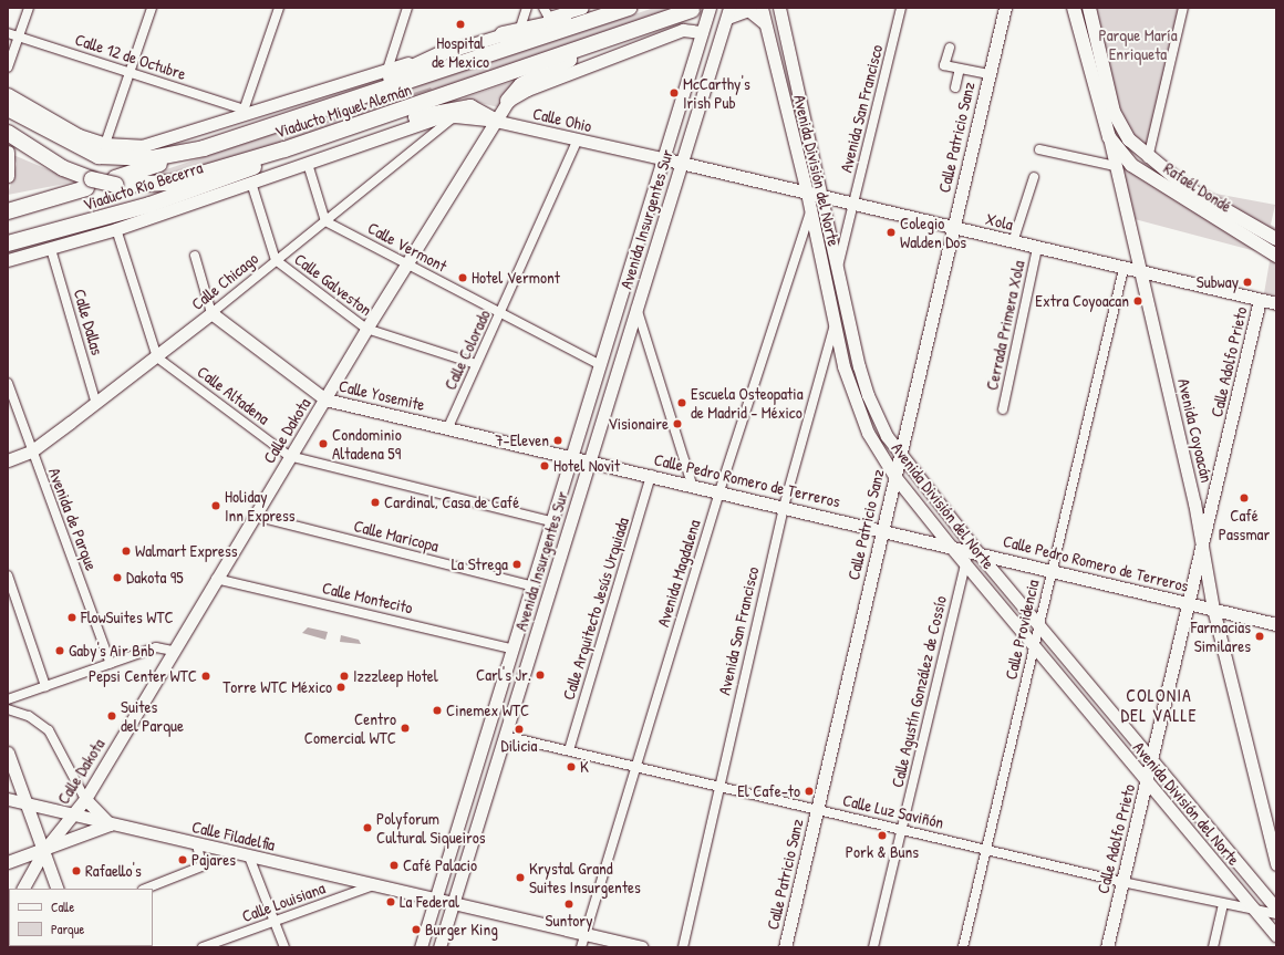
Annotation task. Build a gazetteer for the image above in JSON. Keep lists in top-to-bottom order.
{
  "streets": {
    "highway": ["Viaducto Miguel Alemán", "Viaducto Río Becerra"],
    "main road": ["Rafaél Dondé", "Avenida Coyoacán"],
    "street": [
      "Calle 12 de Octubre",
      "Avenida San Francisco",
      "Calle Ohio",
      "Calle Patricio Sanz",
      "Avenida División del Norte",
      "Avenida Insurgentes Sur",
      "Xola",
      "Calle Vermont",
      "Calle Chicago",
      "Calle Galveston",
      "Calle Dallas",
      "Cerrada Primera Xola",
      "Calle Colorado",
      "Calle Adolfo Prieto",
      "Calle Altadena",
      "Calle Yosemite",
      "Calle Dakota",
      "Calle Pedro Romero de Terreros",
      "Avenida de Parque",
      "Calle Maricopa",
      "Avenida Magdalena",
      "Calle Montecito",
      "Calle Arquitecto Jesús Urquiada",
      "Calle Providencia",
      "Calle Agustín González de Cossío",
      "Calle Luz Saviñón",
      "Calle Filadelfia",
      "Calle Louisiana"
    ]
  },
  "crossings": [
    ["Calle 12 de Octubre", "Viaducto Miguel Alemán"],
    ["Avenida San Francisco", "Avenida División del Norte"],
    ["Avenida San Francisco", "Xola"],
    ["Avenida San Francisco", "Calle Pedro Romero de Terreros"],
    ["Avenida San Francisco", "Calle Luz Saviñón"],
    ["Viaducto Miguel Alemán", "Viaducto Río Becerra"],
    ["Calle Ohio", "Avenida Insurgentes Sur"],
    ["Calle Ohio", "Xola"],
    ["Calle Ohio", "Calle Chicago"],
    ["Calle Ohio", "Calle Colorado"],
    ["Calle Ohio", "Calle Dakota"],
    ["Calle Patricio Sanz", "Avenida División del Norte"],
    ["Calle Patricio Sanz", "Xola"],
    ["Calle Patricio Sanz", "Calle Pedro Romero de Terreros"],
    ["Calle Patricio Sanz", "Calle Luz Saviñón"],
    ["Avenida División del Norte", "Xola"],
    ["Avenida División del Norte", "Calle Adolfo Prieto"],
    ["Avenida División del Norte", "Calle Pedro Romero de Terreros"],
    ["Avenida División del Norte", "Avenida Magdalena"],
    ["Avenida División del Norte", "Calle Providencia"],
    ["Avenida División del Norte", "Calle Agustín González de Cossío"],
    ["Avenida División del Norte", "Calle Luz Saviñón"],
    ["Rafaél Dondé", "Avenida Coyoacán"],
    ["Avenida Insurgentes Sur", "Xola"],
    ["Avenida Insurgentes Sur", "Calle Vermont"],
    ["Avenida Insurgentes Sur", "Calle Altadena"],
    ["Avenida Insurgentes Sur", "Calle Yosemite"],
    ["Avenida Insurgentes Sur", "Calle Pedro Romero de Terreros"],
    ["Avenida Insurgentes Sur", "Calle Maricopa"],
    ["Avenida Insurgentes Sur", "Calle Montecito"],
    ["Avenida Insurgentes Sur", "Calle Luz Saviñón"],
    ["Avenida Insurgentes Sur", "Calle Filadelfia"],
    ["Xola", "Cerrada Primera Xola"],
    ["Xola", "Calle Adolfo Prieto"],
    ["Xola", "Avenida Coyoacán"],
    ["Xola", "Calle Providencia"],
    ["Calle Vermont", "Calle Chicago"],
    ["Calle Vermont", "Calle Colorado"],
    ["Calle Vermont", "Calle Dakota"],
    ["Calle Chicago", "Calle Galveston"],
    ["Calle Chicago", "Calle Dallas"],
    ["Calle Chicago", "Calle Altadena"],
    ["Calle Chicago", "Calle Yosemite"],
    ["Calle Chicago", "Avenida de Parque"],
    ["Calle Galveston", "Calle Colorado"],
    ["Calle Galveston", "Calle Dakota"],
    ["Calle Colorado", "Calle Yosemite"],
    ["Calle Adolfo Prieto", "Avenida Coyoacán"],
    ["Calle Adolfo Prieto", "Calle Pedro Romero de Terreros"],
    ["Calle Adolfo Prieto", "Calle Luz Saviñón"],
    ["Calle Altadena", "Calle Dakota"],
    ["Calle Yosemite", "Calle Dakota"],
    ["Calle Yosemite", "Calle Pedro Romero de Terreros"],
    ["Calle Dakota", "Calle Maricopa"],
    ["Calle Dakota", "Calle Montecito"],
    ["Calle Dakota", "Calle Filadelfia"],
    ["Avenida Coyoacán", "Calle Pedro Romero de Terreros"],
    ["Calle Pedro Romero de Terreros", "Avenida Magdalena"],
    ["Calle Pedro Romero de Terreros", "Calle Arquitecto Jesús Urquiada"],
    ["Calle Pedro Romero de Terreros", "Calle Providencia"],
    ["Avenida Magdalena", "Calle Luz Saviñón"],
    ["Avenida Magdalena", "Calle Filadelfia"],
    ["Calle Arquitecto Jesús Urquiada", "Calle Luz Saviñón"],
    ["Calle Providencia", "Calle Luz Saviñón"],
    ["Calle Agustín González de Cossío", "Calle Luz Saviñón"],
    ["Calle Filadelfia", "Calle Louisiana"]
  ],
  "districts": ["COLONIA DEL VALLE"],
  "parks": ["Parque María Enriqueta"],
  "places": [
    "Hospital de Mexico",
    "McCarthy's Irish Pub",
    "Colegio Walden Dos",
    "Hotel Vermont",
    "Subway",
    "Extra Coyoacan",
    "Escuela Osteopatia de Madrid - México",
    "Visionaire",
    "7-Eleven",
    "Condominio Altadena 59",
    "Hotel Novit",
    "Café Passmar",
    "Cardinal, Casa de Café",
    "Holiday Inn Express",
    "Walmart Express",
    "La Strega",
    "Dakota 95",
    "FlowSuites WTC",
    "Farmacias Similares",
    "Gaby's Air Bnb",
    "Carl's Jr.",
    "Pepsi Center WTC",
    "Izzzleep Hotel",
    "Torre WTC México",
    "Cinemex WTC",
    "Suites del Parque",
    "Centro Comercial WTC",
    "Dilicia",
    "K",
    "El Cafe-to",
    "Polyforum Cultural Siqueiros",
    "Pork & Buns",
    "Pajares",
    "Café Palacio",
    "Rafaello's",
    "Krystal Grand Suites Insurgentes",
    "La Federal",
    "Suntory",
    "Burger King"
  ],
  "legend": ["Calle", "Parque"]
}
